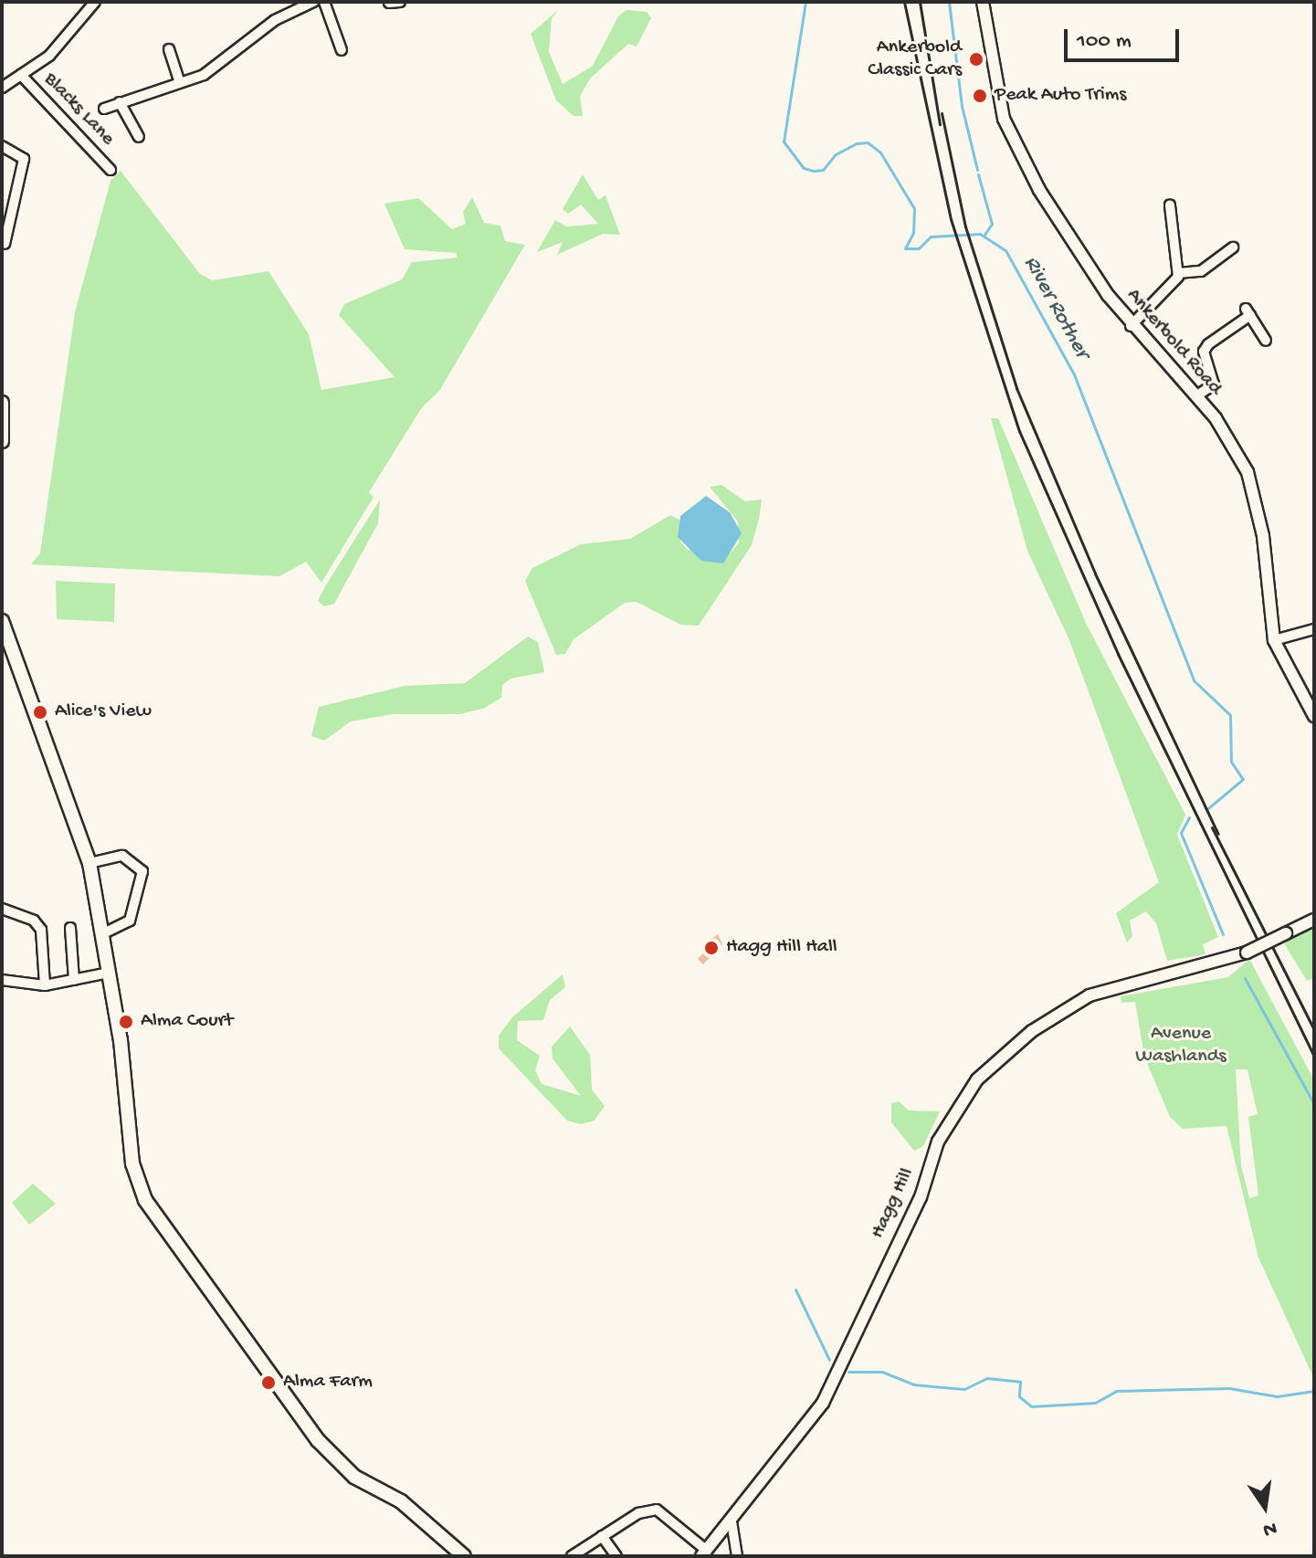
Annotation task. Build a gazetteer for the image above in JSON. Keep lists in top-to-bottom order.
{
  "streets": {
    "street": ["Blacks Lane", "Ankerbold Road", "Hagg Hill"]
  },
  "water": ["River Rother"],
  "parks": ["Avenue Washlands"],
  "places": [
    "Ankerbold Classic Cars",
    "Peak Auto Trims",
    "Alice's View",
    "Hagg Hill Hall",
    "Alma Court",
    "Alma Farm"
  ],
  "scale_bar": "100 m",
  "north": "bottom"
}
